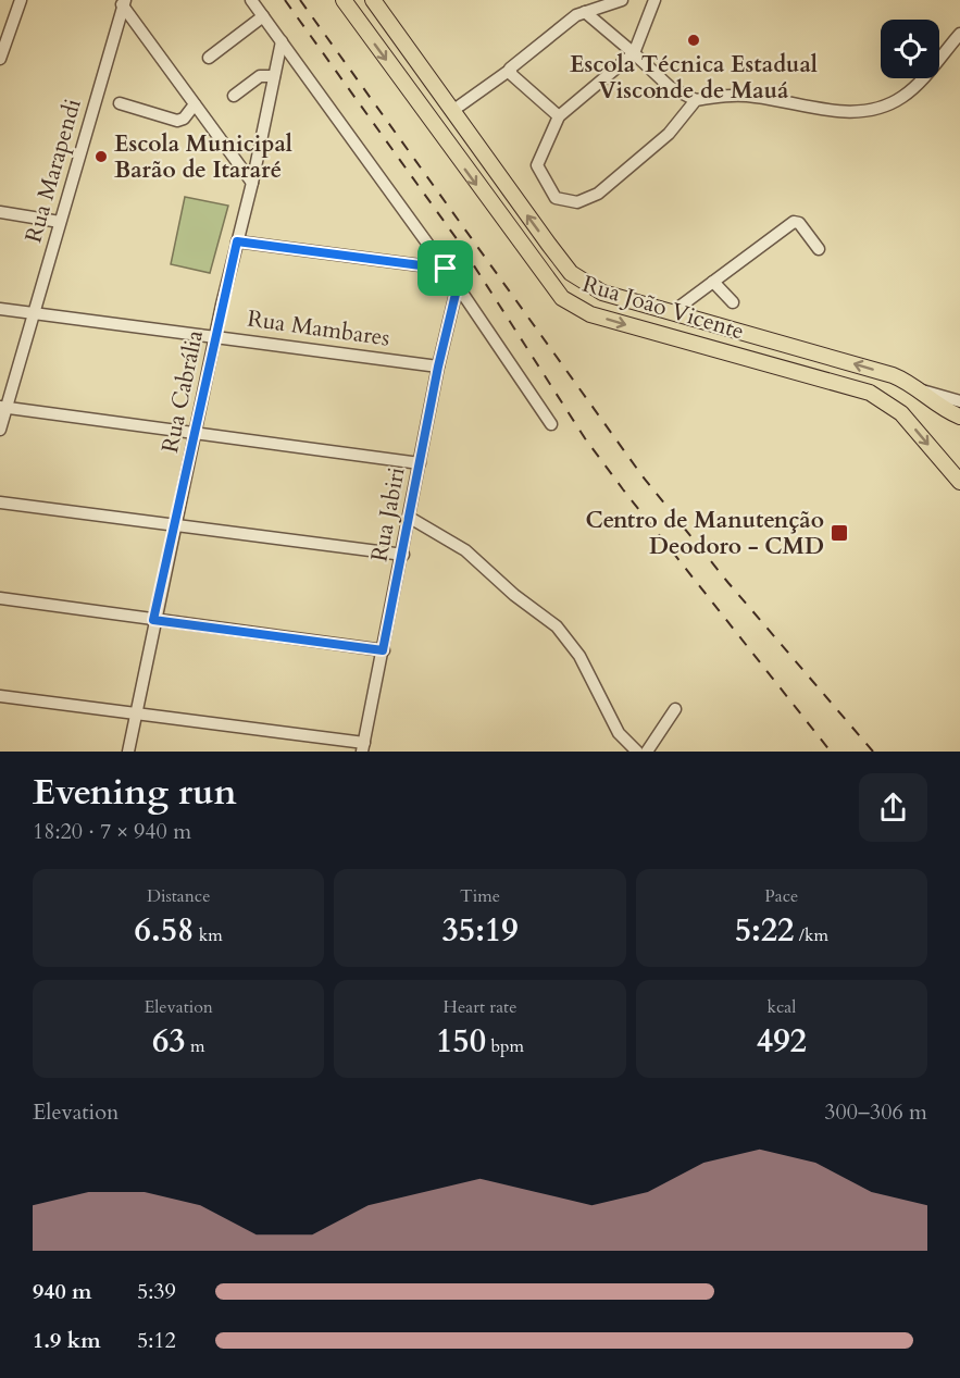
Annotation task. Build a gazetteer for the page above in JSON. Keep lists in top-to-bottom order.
{
  "streets": {
    "main road": ["Rua João Vicente"],
    "street": [
      "Rua Marapendi",
      "Rua Mambares",
      "Rua Cabrália",
      "Rua Jabiri"
    ]
  },
  "crossings": [
    ["Rua Marapendi", "Rua Mambares"],
    ["Rua Mambares", "Rua Cabrália"],
    ["Rua Mambares", "Rua Jabiri"]
  ],
  "places": {
    "other": ["Escola Técnica Estadual Visconde de Mauá", "Escola Municipal Barão de Itararé"],
    "transit": ["Centro de Manutenção Deodoro - CMD"]
  },
  "page": {
    "heading": ["Evening run", "18:20 · 7 × 940 m"],
    "stats": [
      ["Distance", "6.58 km"],
      ["Time", "35:19"],
      ["Pace", "5:22 /km"],
      ["Elevation", "63 m"],
      ["Heart rate", "150 bpm"],
      ["kcal", "492"]
    ],
    "chart": ["Elevation", "300–306 m"],
    "list": [
      {
        "name": "940 m",
        "note": "5:39"
      },
      {
        "name": "1.9 km",
        "note": "5:12"
      }
    ]
  }
}
